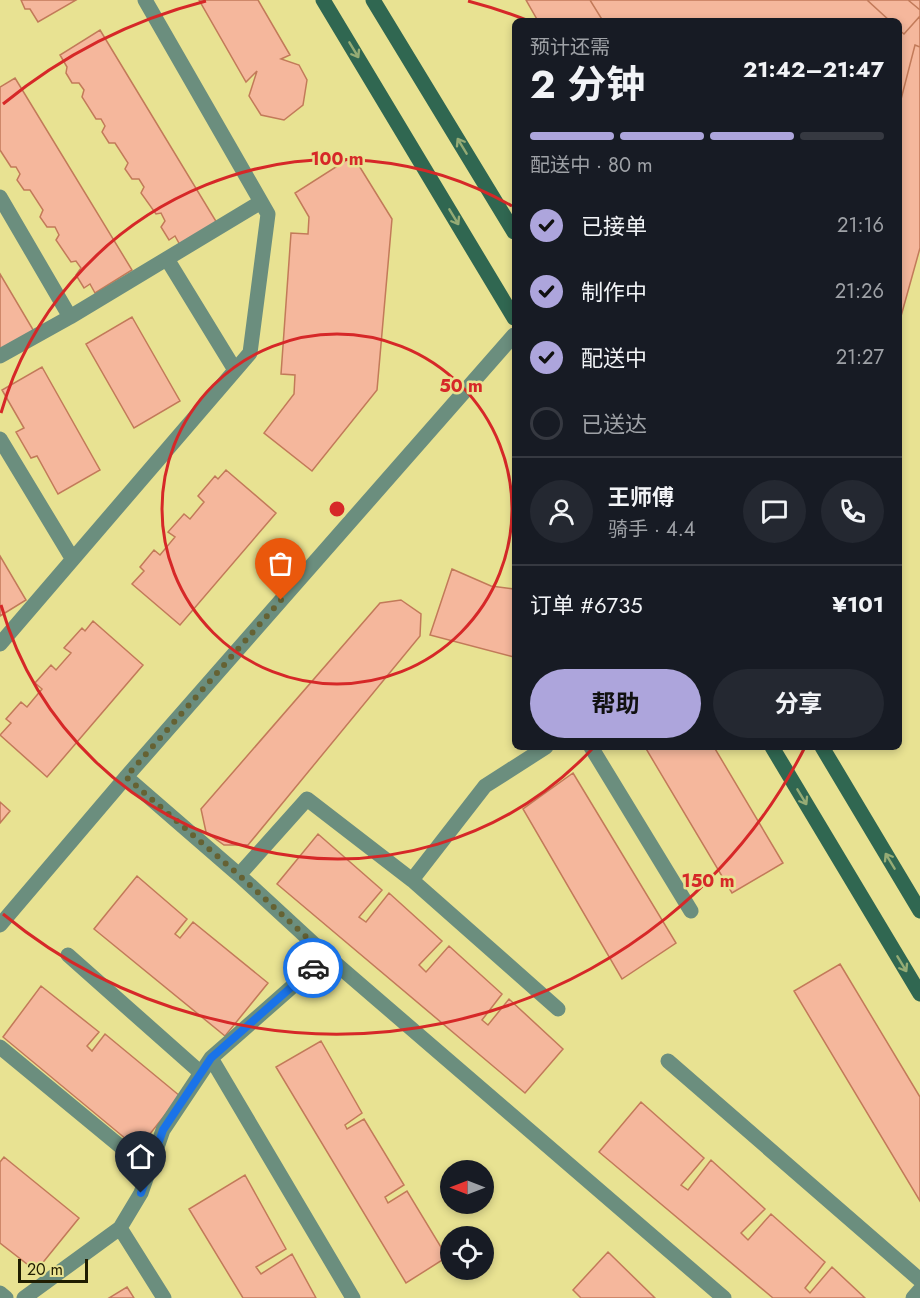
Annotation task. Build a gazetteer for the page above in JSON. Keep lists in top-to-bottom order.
{
  "scale_bar": "20 m",
  "north": "left",
  "page": {
    "heading": ["2 分钟", "预计还需", "21:42–21:47"],
    "panel": [
      "王师傅",
      "骑手 · 4.4",
      "订单 #6735",
      "¥101"
    ],
    "bar": "配送中 · 80 m",
    "list": [
      ["已接单", "21:16"],
      ["制作中", "21:26"],
      ["配送中", "21:27"],
      "已送达"
    ],
    "buttons": ["帮助", "分享"],
    "scale": "20 m"
  },
  "rings": ["100 m", "50 m", "150 m"]
}
